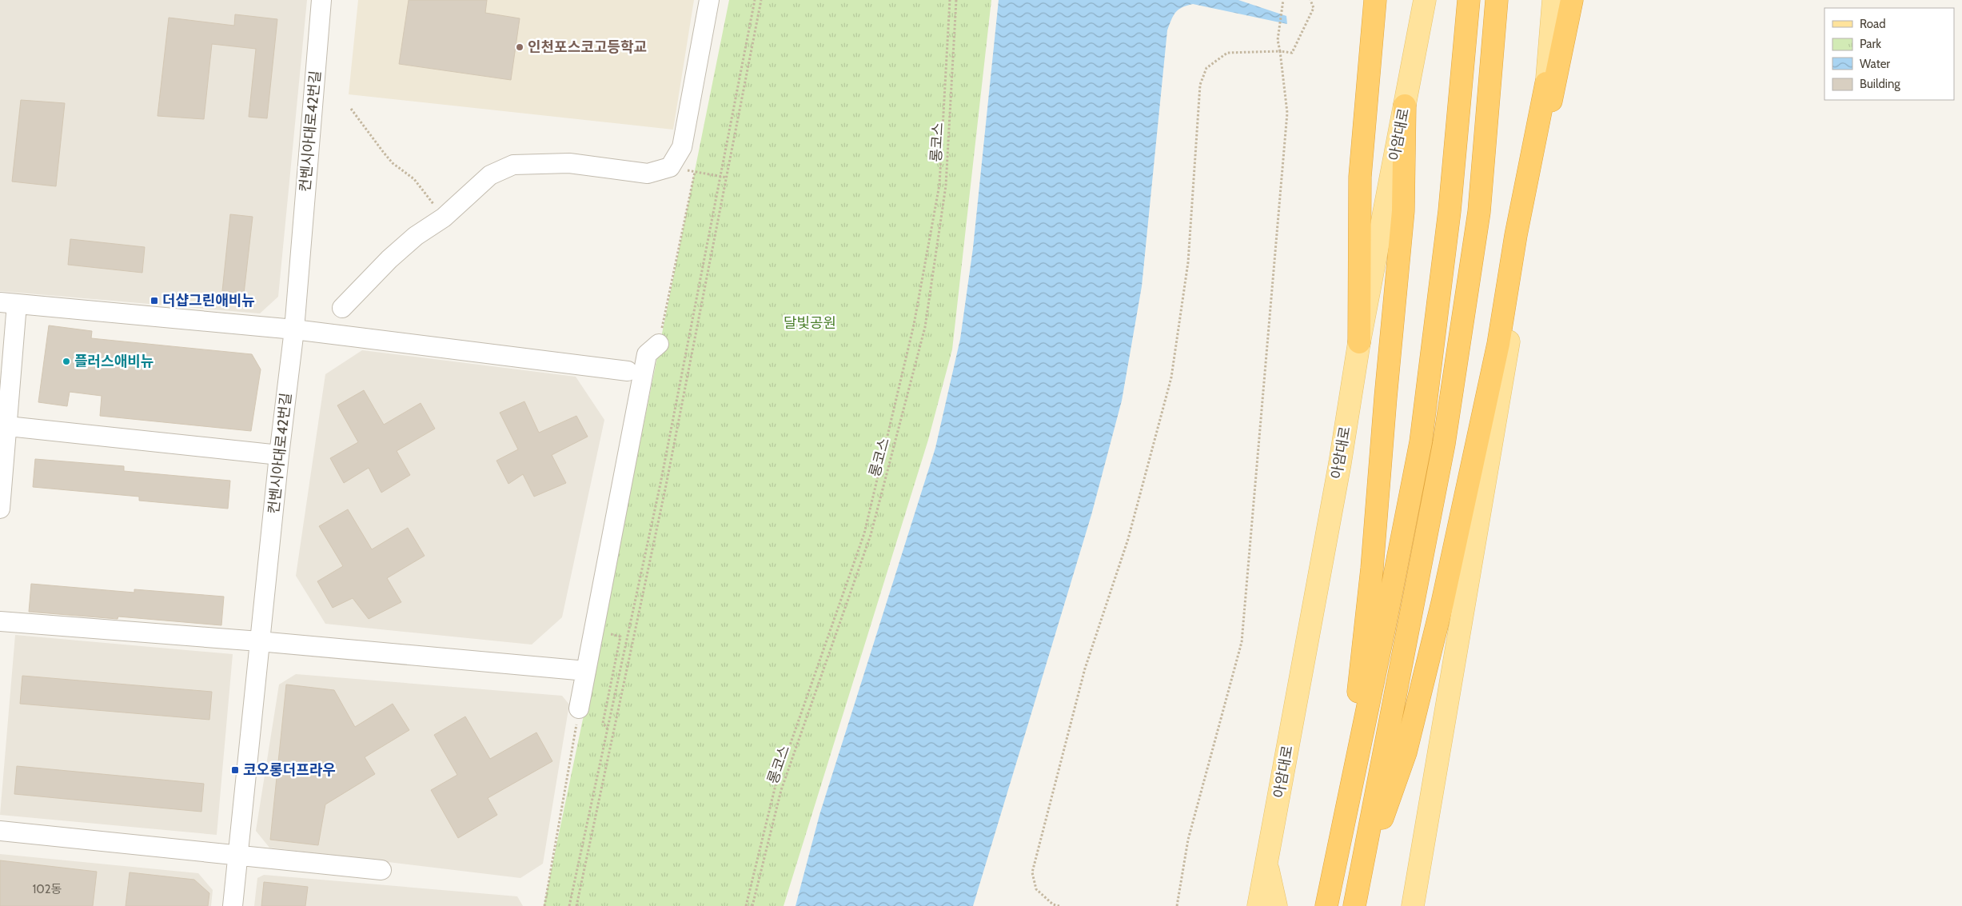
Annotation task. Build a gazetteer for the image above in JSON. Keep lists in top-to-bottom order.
{
  "streets": {
    "main road": ["아암대로"],
    "street": ["컨벤시아대로42번길"],
    "path": ["롱코스"]
  },
  "parks": ["달빛공원"],
  "places": {
    "other": ["인천포스코고등학교", "플러스애비뉴"],
    "transit": ["더샵그린애비뉴", "코오롱더프라우"]
  },
  "house_numbers": ["102동"],
  "legend": [
    "Road",
    "Park",
    "Water",
    "Building"
  ]
}
